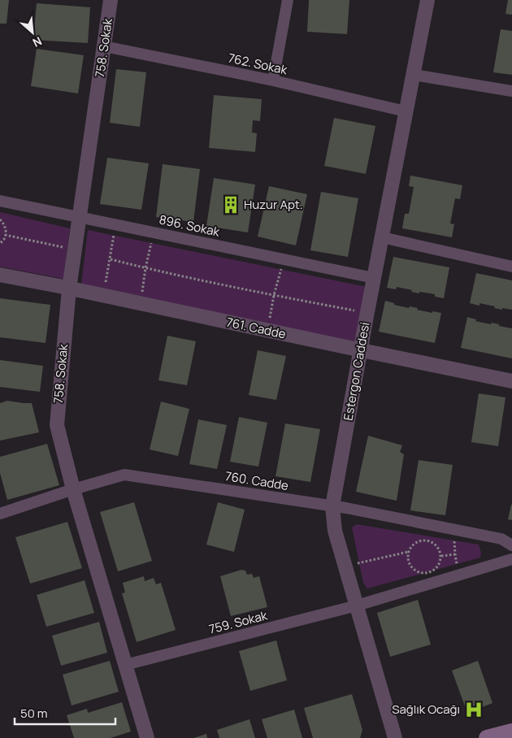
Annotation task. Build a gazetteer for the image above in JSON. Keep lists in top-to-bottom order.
{
  "streets": {
    "street": [
      "758. Sokak",
      "762. Sokak",
      "896. Sokak",
      "761. Cadde",
      "Estergon Caddesi",
      "760. Cadde",
      "759. Sokak"
    ]
  },
  "crossings": [
    ["758. Sokak", "762. Sokak"],
    ["758. Sokak", "896. Sokak"],
    ["758. Sokak", "761. Cadde"],
    ["758. Sokak", "760. Cadde"],
    ["758. Sokak", "759. Sokak"],
    ["762. Sokak", "Estergon Caddesi"],
    ["896. Sokak", "Estergon Caddesi"],
    ["761. Cadde", "Estergon Caddesi"],
    ["Estergon Caddesi", "760. Cadde"],
    ["Estergon Caddesi", "759. Sokak"]
  ],
  "places": {
    "building": ["Huzur Apt."],
    "hospital": ["Sağlık Ocağı"]
  },
  "scale_bar": "50 m",
  "north": "bottom right"
}
